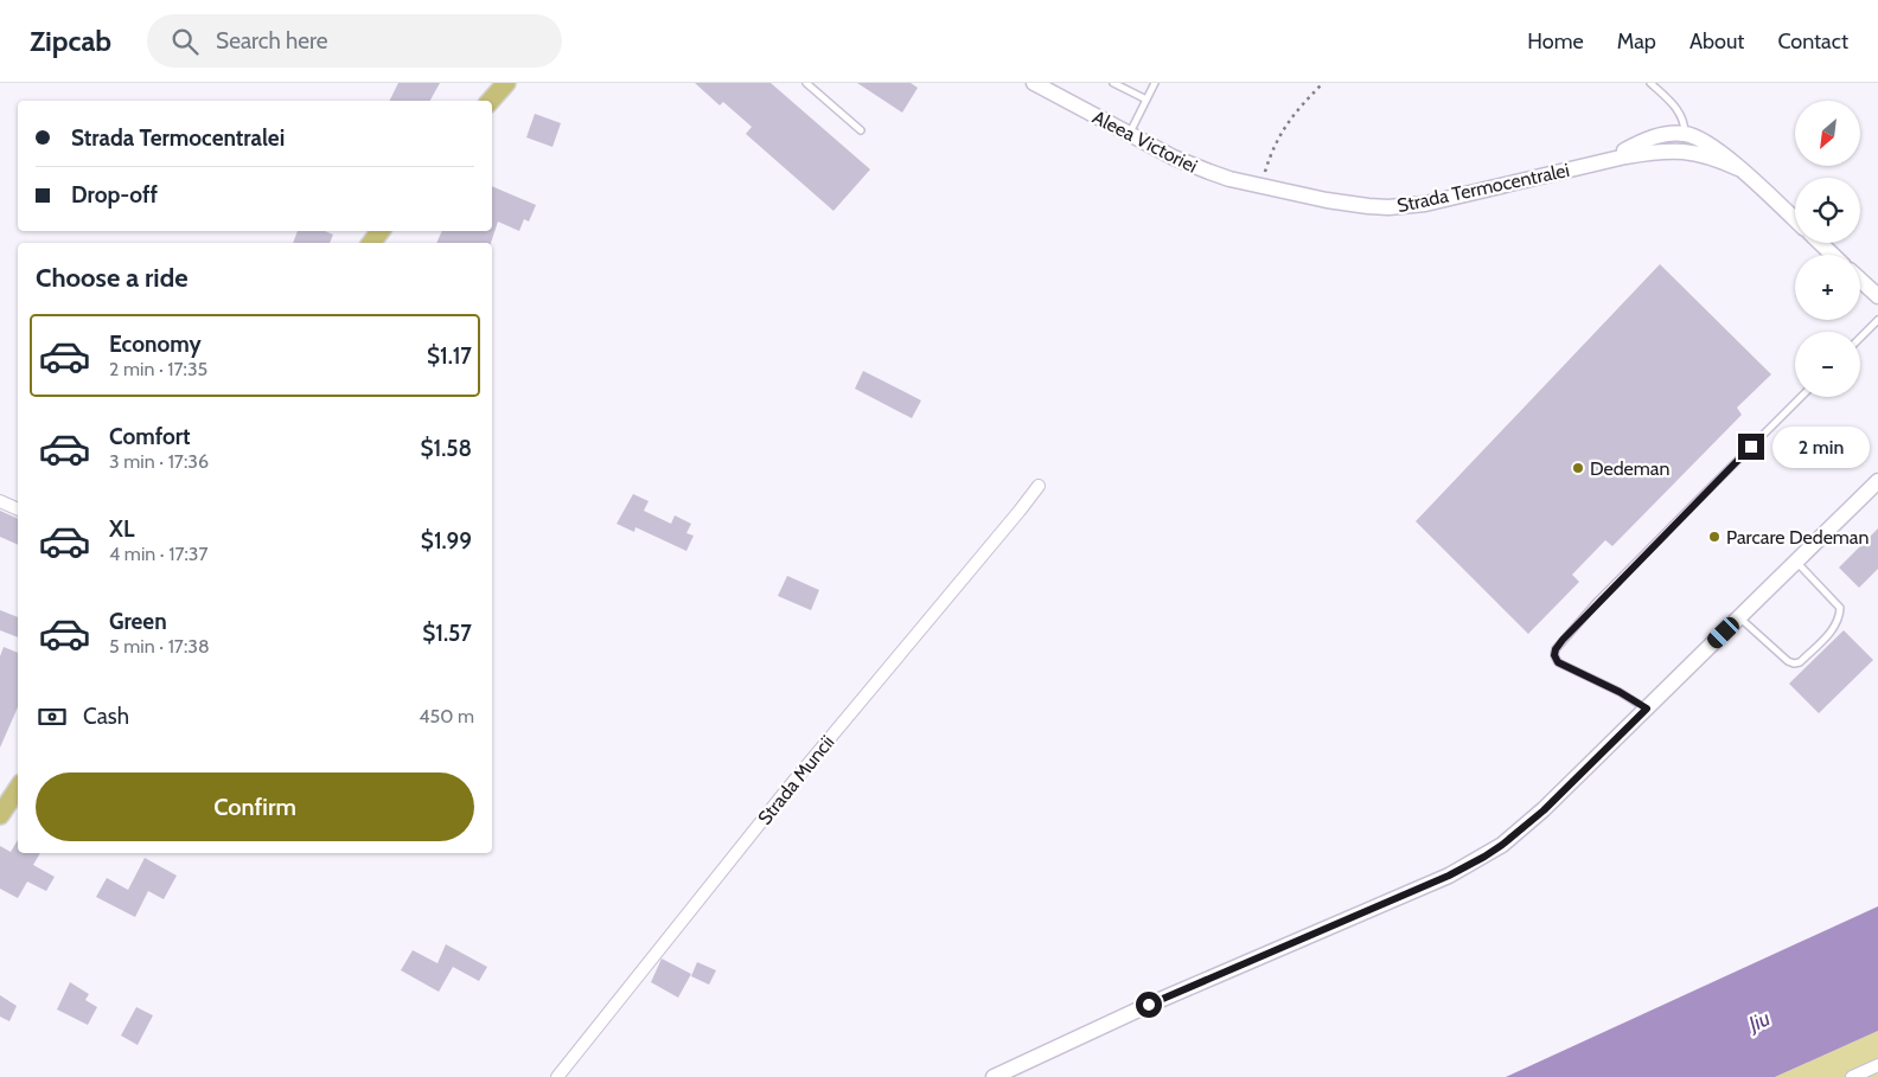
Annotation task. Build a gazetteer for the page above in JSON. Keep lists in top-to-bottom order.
{
  "streets": {
    "street": ["Aleea Victoriei", "Strada Termocentralei", "Strada Muncii"]
  },
  "crossings": [
    ["Aleea Victoriei", "Strada Termocentralei"]
  ],
  "water": ["Jiu"],
  "places": ["Dedeman", "Parcare Dedeman"],
  "north": "bottom left",
  "page": {
    "header": "Zipcab",
    "search": "Search here",
    "nav": [
      "Home",
      "Map",
      "About",
      "Contact"
    ],
    "map_buttons": ["+", "−"],
    "banner": ["Strada Termocentralei", "Drop-off"],
    "heading": "Choose a ride",
    "list": [
      {
        "name": "Economy",
        "note": "2 min · 17:35",
        "value": "$1.17"
      },
      {
        "name": "Comfort",
        "note": "3 min · 17:36",
        "value": "$1.58"
      },
      {
        "name": "XL",
        "note": "4 min · 17:37",
        "value": "$1.99"
      },
      {
        "name": "Green",
        "note": "5 min · 17:38",
        "value": "$1.57"
      }
    ],
    "bubble": "2 min",
    "pay": ["Cash", "450 m"],
    "buttons": "Confirm"
  }
}
